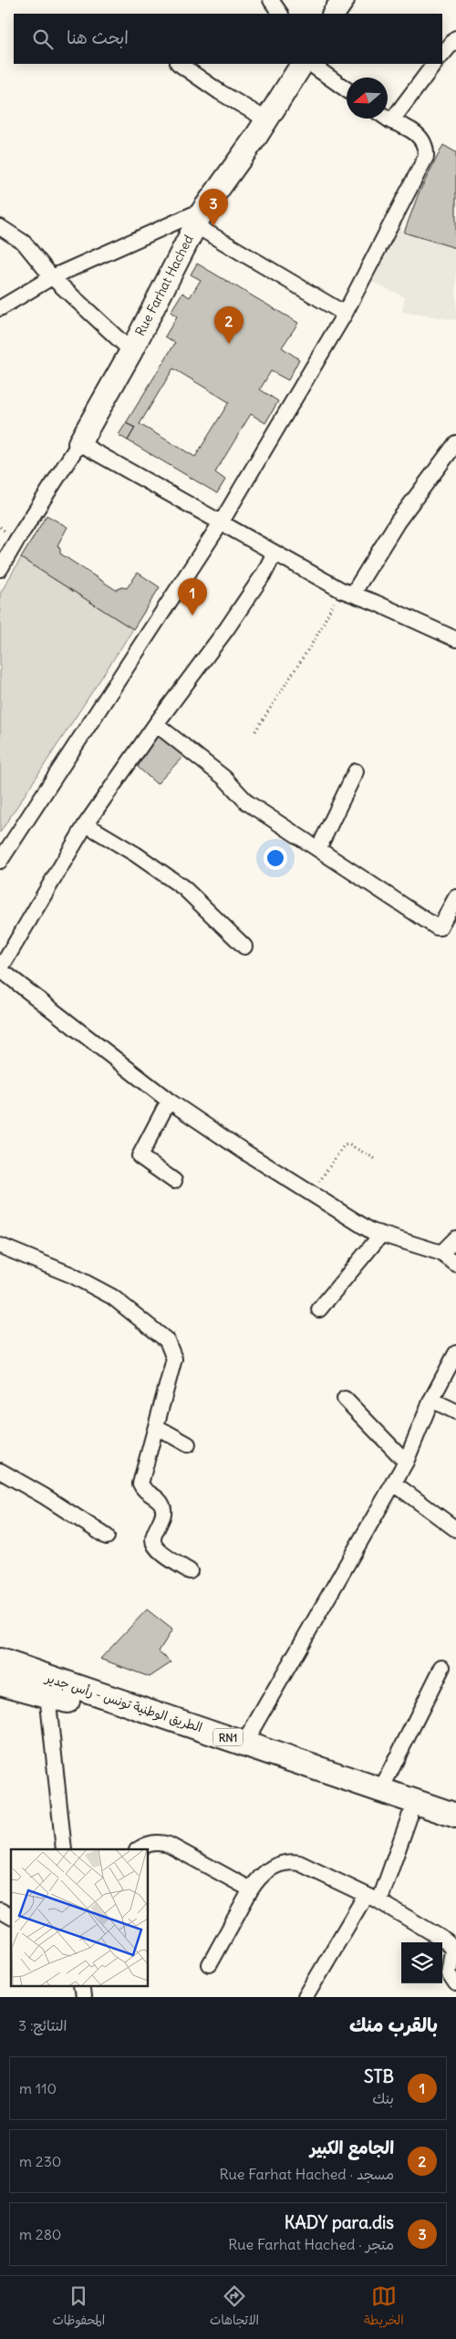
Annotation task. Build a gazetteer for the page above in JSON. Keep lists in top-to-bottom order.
{
  "streets": {
    "main road": ["الطريق الوطنية تونس - رأس جدير", "RN1"],
    "street": ["Rue Farhat Hached"]
  },
  "north": "left",
  "page": {
    "search": "ابحث هنا",
    "pins": ["3", "2", "1"],
    "heading": ["بالقرب منك", "النتائج: 3"],
    "list": [
      {
        "mark": "1",
        "name": "STB",
        "note": "بنك",
        "value": "110 m"
      },
      {
        "mark": "2",
        "name": "الجامع الكبير",
        "note": "مسجد · Rue Farhat Hached",
        "value": "230 m"
      },
      {
        "mark": "3",
        "name": "KADY para.dis",
        "note": "متجر · Rue Farhat Hached",
        "value": "280 m"
      }
    ],
    "nav": ["الخريطة", "الاتجاهات", "المحفوظات"]
  }
}
